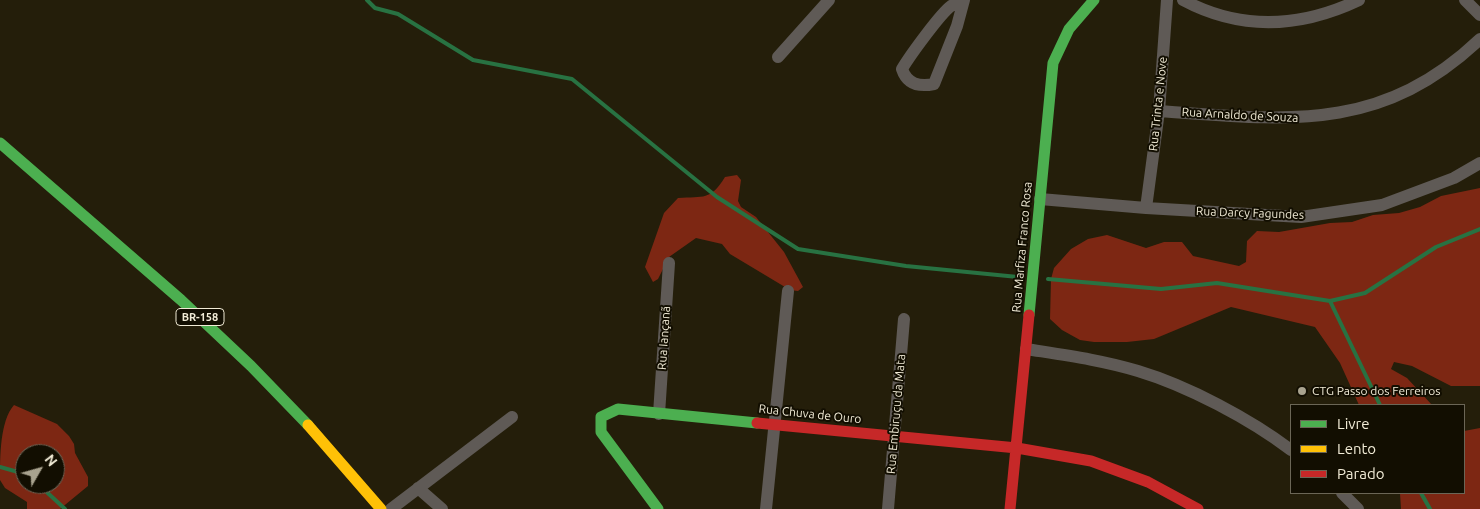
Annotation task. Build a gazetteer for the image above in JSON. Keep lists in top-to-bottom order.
{
  "streets": {
    "main road": ["Rua Marfiza Franco Rosa", "BR-158", "Rua Chuva de Ouro"],
    "street": [
      "Rua Trinta e Nove",
      "Rua Arnaldo de Souza",
      "Rua Darcy Fagundes",
      "Rua Iançanã",
      "Rua Embiruçu da Mata"
    ]
  },
  "crossings": [
    ["Rua Trinta e Nove", "Rua Arnaldo de Souza"],
    ["Rua Trinta e Nove", "Rua Darcy Fagundes"],
    ["Rua Darcy Fagundes", "Rua Marfiza Franco Rosa"],
    ["Rua Marfiza Franco Rosa", "Rua Chuva de Ouro"],
    ["Rua Iançanã", "Rua Chuva de Ouro"],
    ["Rua Chuva de Ouro", "Rua Embiruçu da Mata"]
  ],
  "places": ["CTG Passo dos Ferreiros"],
  "legend": ["Livre", "Lento", "Parado"],
  "north": "top right"
}
